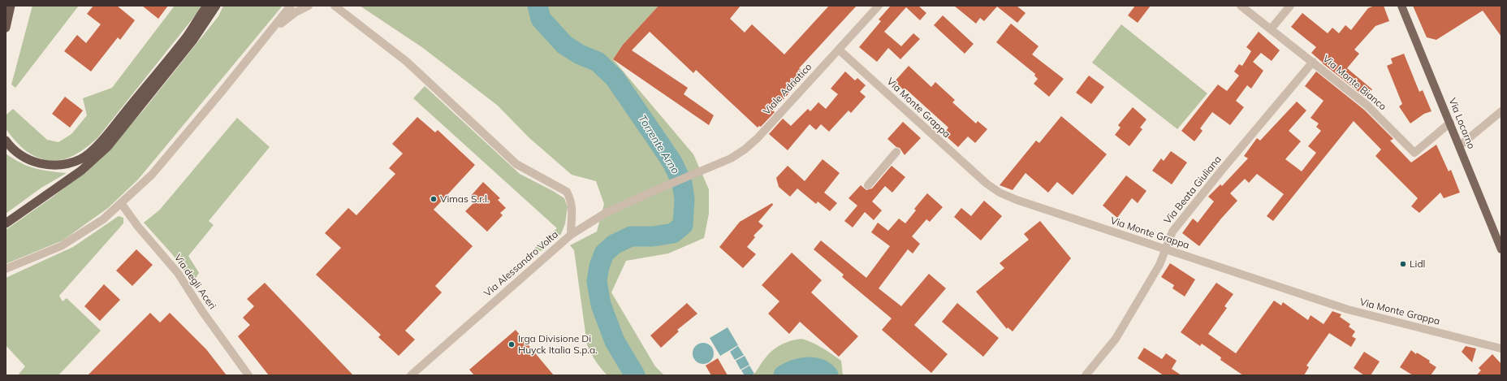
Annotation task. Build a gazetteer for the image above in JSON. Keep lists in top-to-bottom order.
{
  "streets": {
    "main road": ["Via Locarno"],
    "street": [
      "Via Monte Bianco",
      "Viale Adriatico",
      "Via Monte Grappa",
      "Via Beata Giuliana",
      "Via Alessandro Volta",
      "Via degli Aceri"
    ]
  },
  "crossings": [
    ["Via Monte Bianco", "Via Locarno"],
    ["Via Monte Bianco", "Via Beata Giuliana"],
    ["Viale Adriatico", "Via Monte Grappa"],
    ["Viale Adriatico", "Via Alessandro Volta"],
    ["Via Monte Grappa", "Via Beata Giuliana"]
  ],
  "water": ["Torrente Arno"],
  "places": ["Vimas S.r.l.", "Lidl", "Irga Divisione Di Huyck Italia S.p.a."]
}
